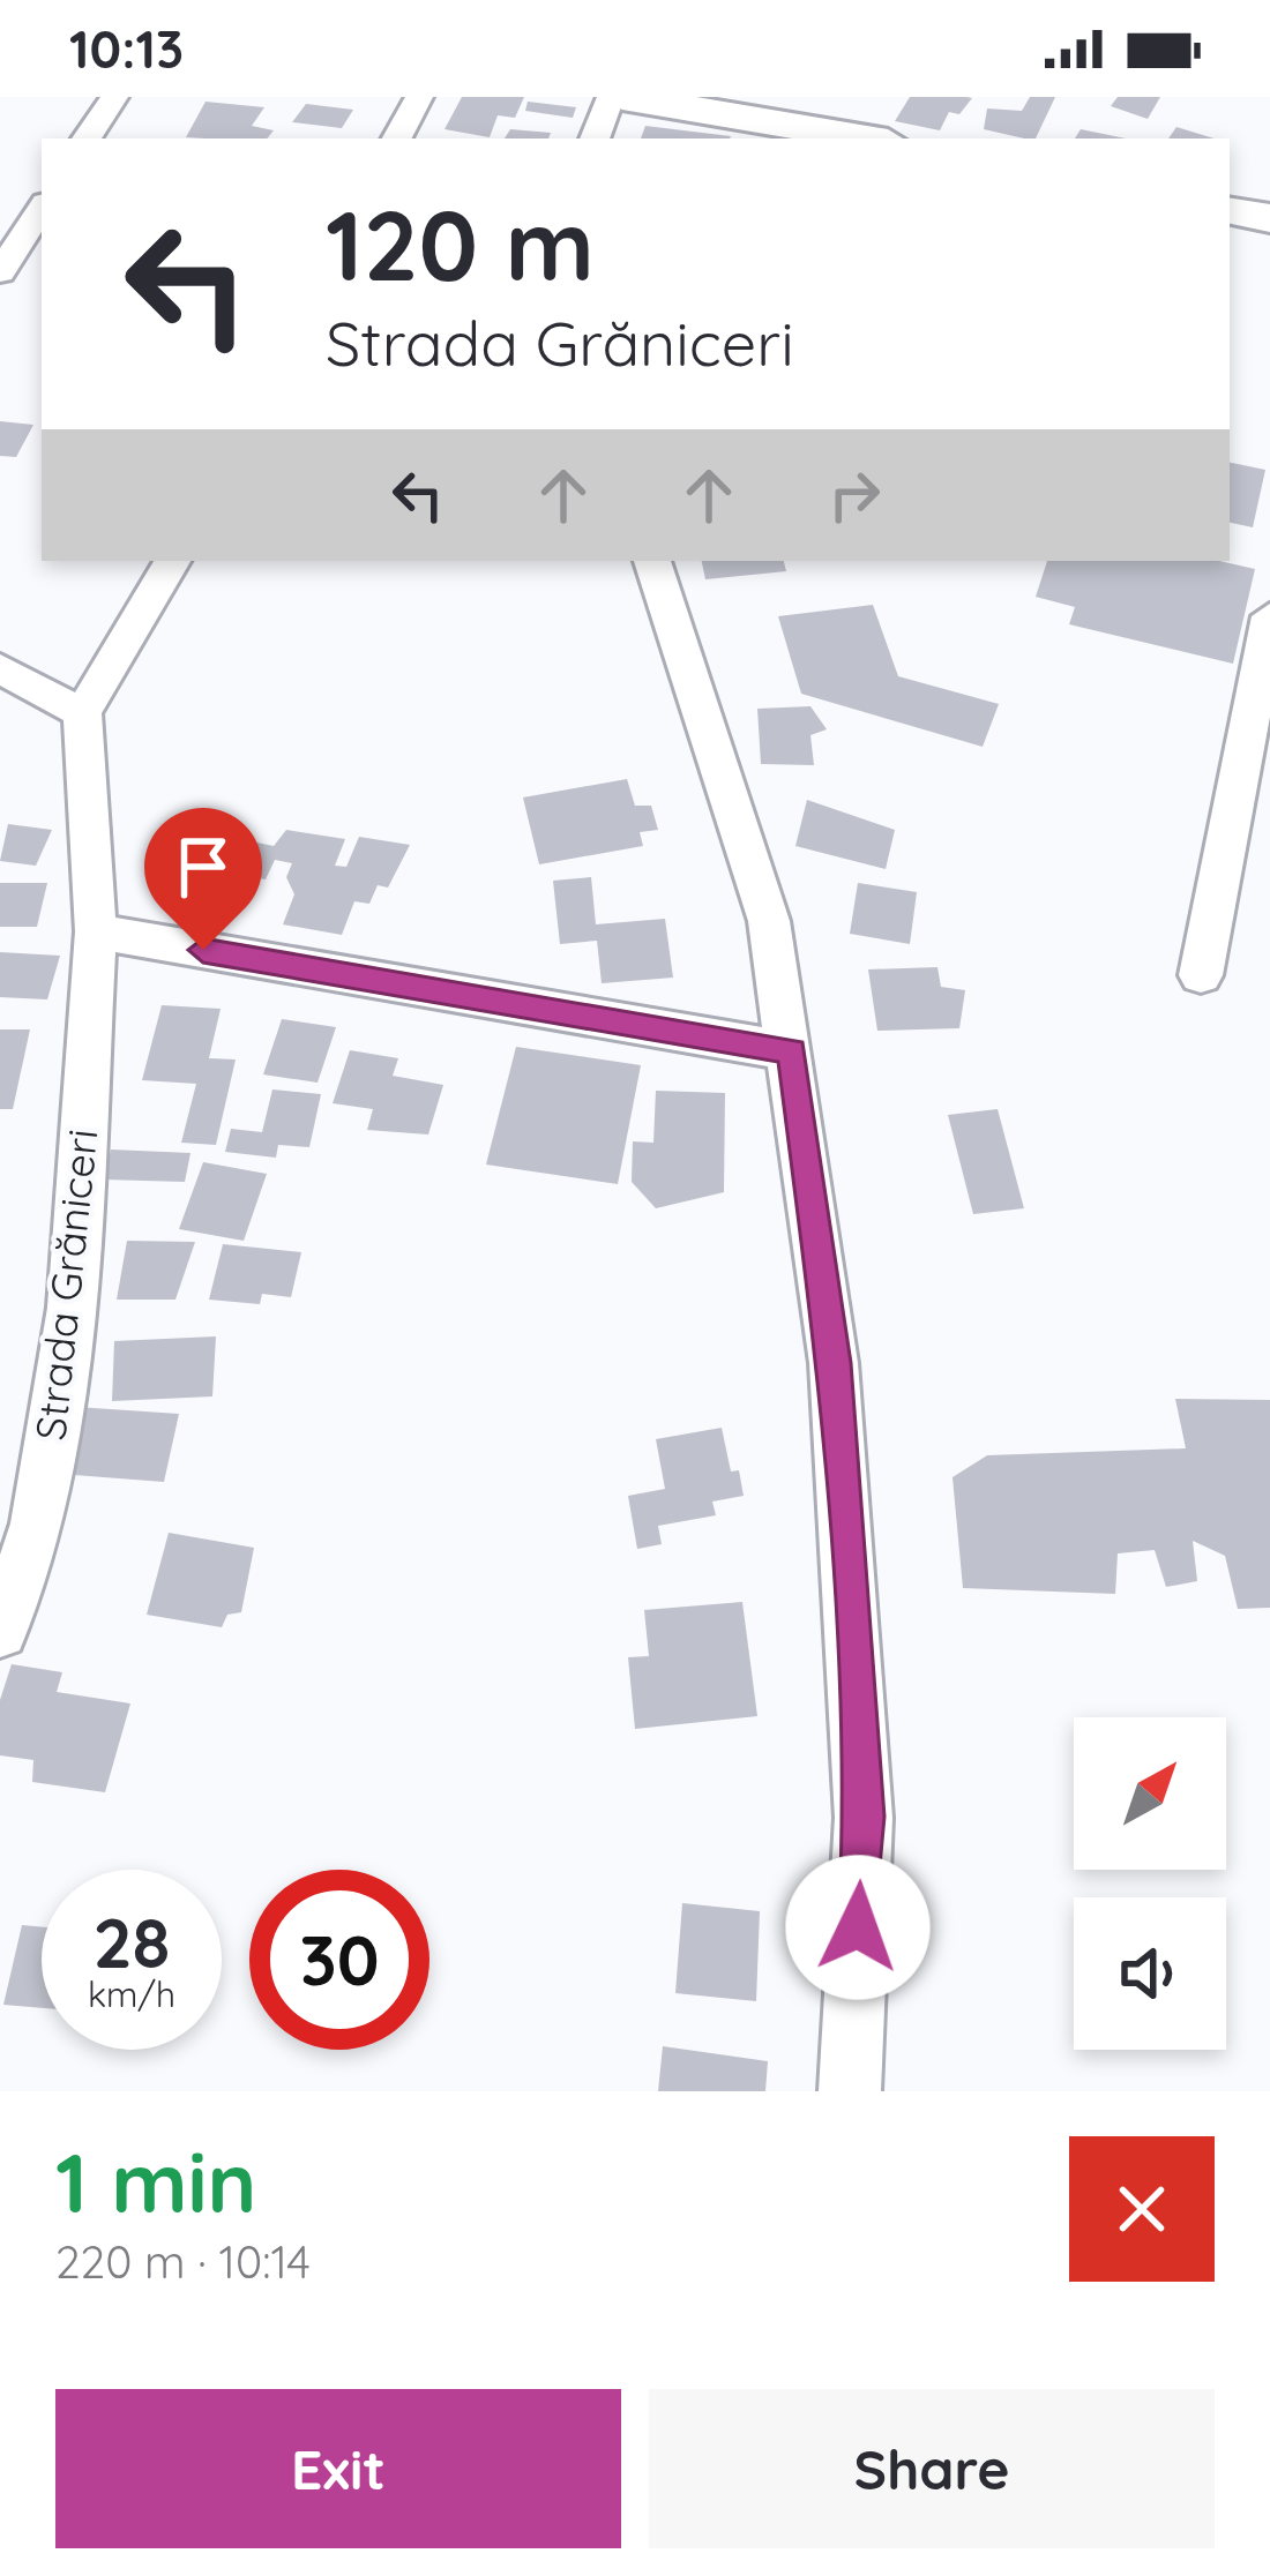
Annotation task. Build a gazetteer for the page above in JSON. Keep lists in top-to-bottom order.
{
  "streets": {
    "street": ["Strada Grăniceri"]
  },
  "north": "top right",
  "page": {
    "status": "10:13",
    "turn": ["120 m", "Strada Grăniceri"],
    "speed": "28 km/h",
    "limit": "30",
    "heading": ["1 min", "220 m · 10:14"],
    "buttons": ["Exit", "Share"]
  }
}
